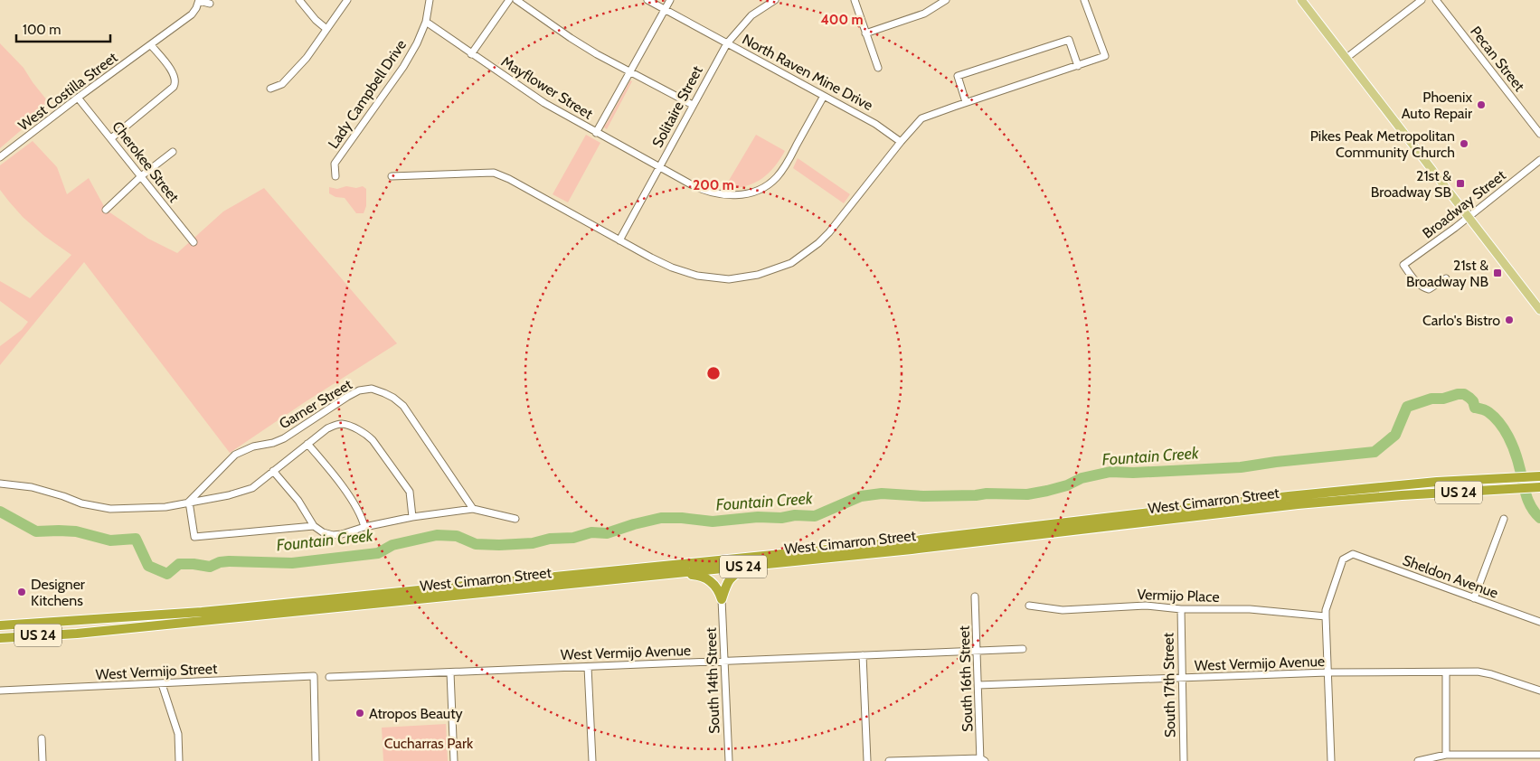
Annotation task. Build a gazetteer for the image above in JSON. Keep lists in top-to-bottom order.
{
  "streets": {
    "highway": ["US 24", "West Cimarron Street"],
    "street": [
      "Pecan Street",
      "North Raven Mine Drive",
      "Mayflower Street",
      "West Costilla Street",
      "Lady Campbell Drive",
      "Solitaire Street",
      "Cherokee Street",
      "Broadway Street",
      "Garner Street",
      "Sheldon Avenue",
      "Vermijo Place",
      "West Vermijo Avenue",
      "West Vermijo Street",
      "South 16th Street",
      "South 14th Street",
      "South 17th Street"
    ]
  },
  "crossings": [
    ["North Raven Mine Drive", "Mayflower Street"],
    ["North Raven Mine Drive", "Solitaire Street"],
    ["Mayflower Street", "Lady Campbell Drive"],
    ["Mayflower Street", "Solitaire Street"],
    ["West Costilla Street", "Cherokee Street"],
    ["Sheldon Avenue", "Vermijo Place"],
    ["Vermijo Place", "South 17th Street"],
    ["West Vermijo Avenue", "South 16th Street"],
    ["West Vermijo Avenue", "South 14th Street"],
    ["West Vermijo Avenue", "South 17th Street"]
  ],
  "water": ["Fountain Creek"],
  "parks": ["Cucharras Park"],
  "places": {
    "other": [
      "Phoenix Auto Repair",
      "Pikes Peak Metropolitan Community Church",
      "Carlo's Bistro",
      "Designer Kitchens",
      "Atropos Beauty"
    ],
    "transit": ["21st & Broadway SB", "21st & Broadway NB"]
  },
  "scale_bar": "100 m",
  "rings": ["400 m", "200 m"]
}
